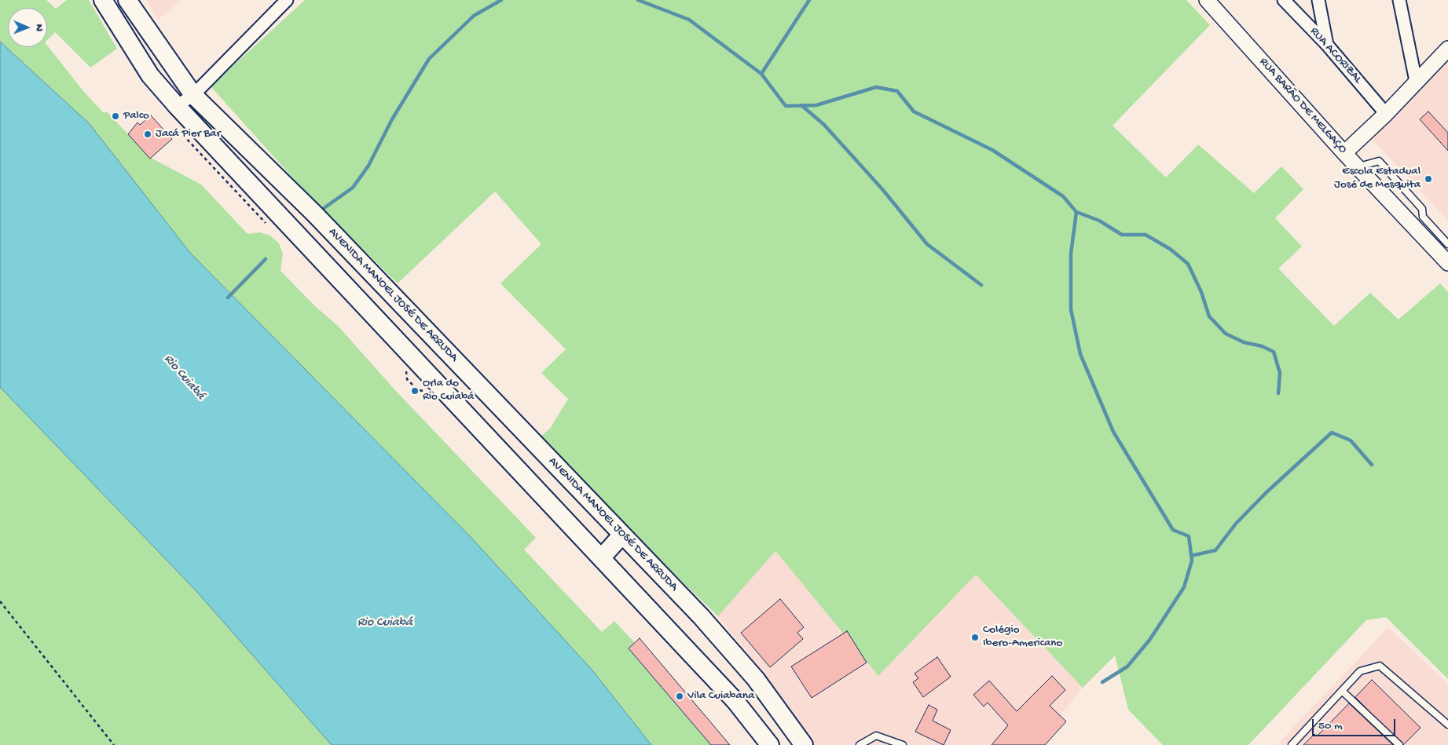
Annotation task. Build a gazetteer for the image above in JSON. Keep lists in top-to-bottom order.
{
  "streets": {
    "main road": ["AVENIDA MANOEL JOSÉ DE ARRUDA"],
    "street": ["RUA ACORIZAL", "RUA BARÃO DE MELGAÇO"]
  },
  "water": ["Rio Cuiabá"],
  "places": [
    "Palco",
    "Jacá Pier Bar",
    "Escola Estadual José de Mesquita",
    "Orla do Rio Cuiabá",
    "Colégio Ibero-Americano",
    "Vila Cuiabana"
  ],
  "scale_bar": "50 m",
  "north": "right"
}
